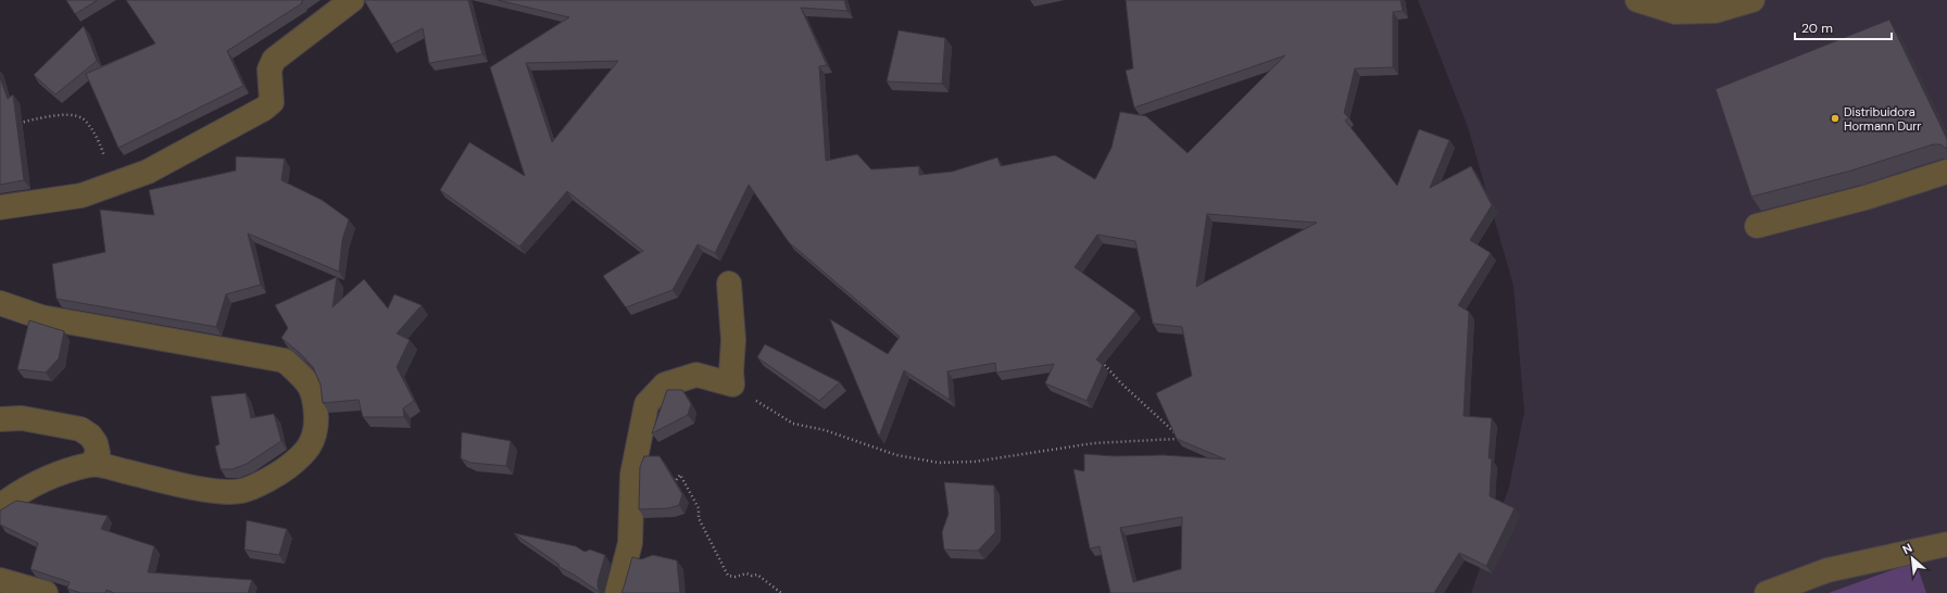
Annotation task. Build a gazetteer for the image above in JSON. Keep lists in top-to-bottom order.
{
  "places": ["Distribuidora Hormann Durr"],
  "scale_bar": "20 m",
  "north": "top left"
}
